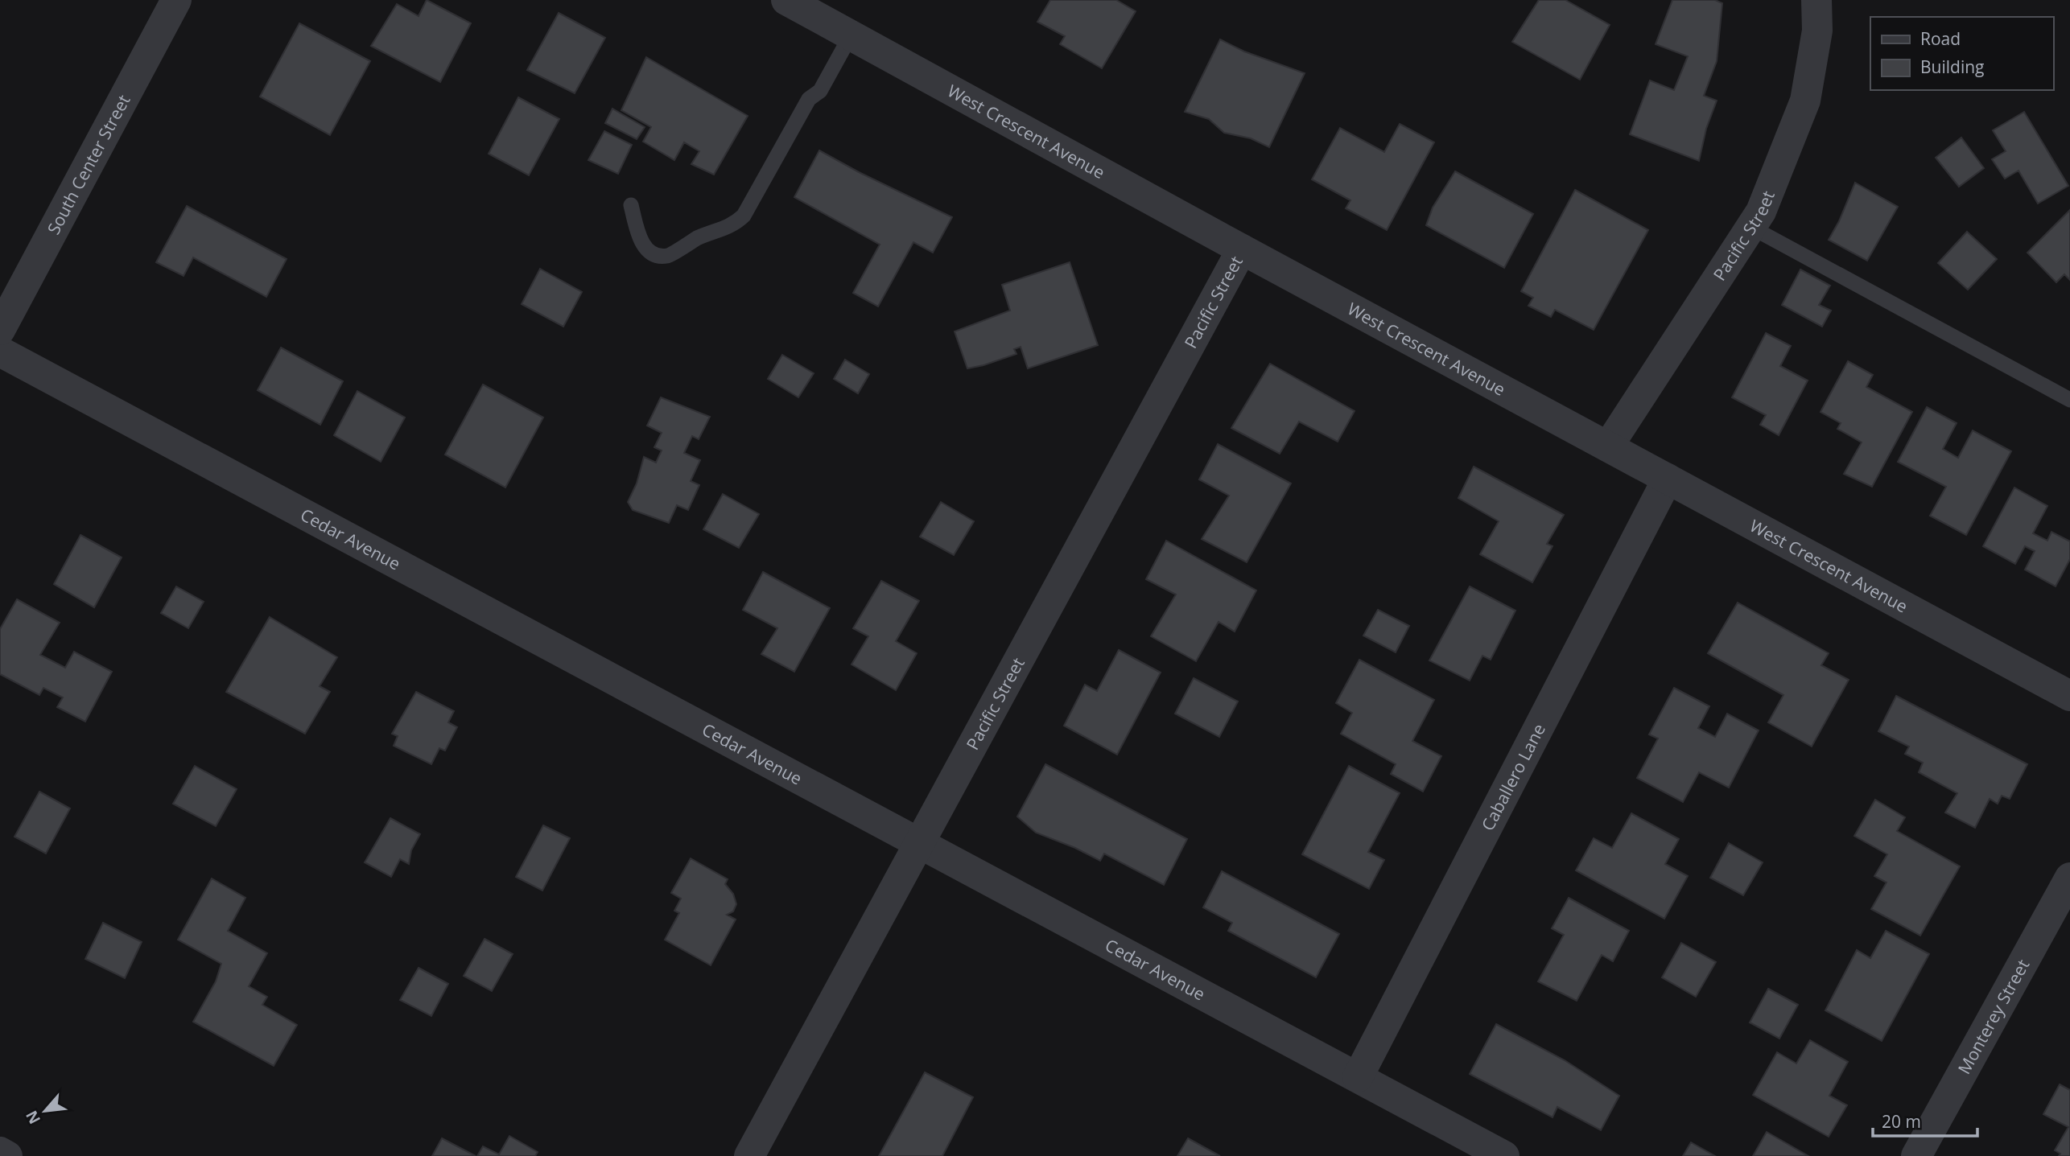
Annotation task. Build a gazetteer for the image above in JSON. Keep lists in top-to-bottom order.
{
  "streets": {
    "street": [
      "West Crescent Avenue",
      "South Center Street",
      "Pacific Street",
      "Cedar Avenue",
      "Caballero Lane",
      "Monterey Street"
    ]
  },
  "crossings": [
    ["West Crescent Avenue", "Pacific Street"],
    ["West Crescent Avenue", "Caballero Lane"],
    ["Pacific Street", "Cedar Avenue"],
    ["Cedar Avenue", "Caballero Lane"]
  ],
  "legend": ["Road", "Building"],
  "scale_bar": "20 m",
  "north": "bottom left"
}
